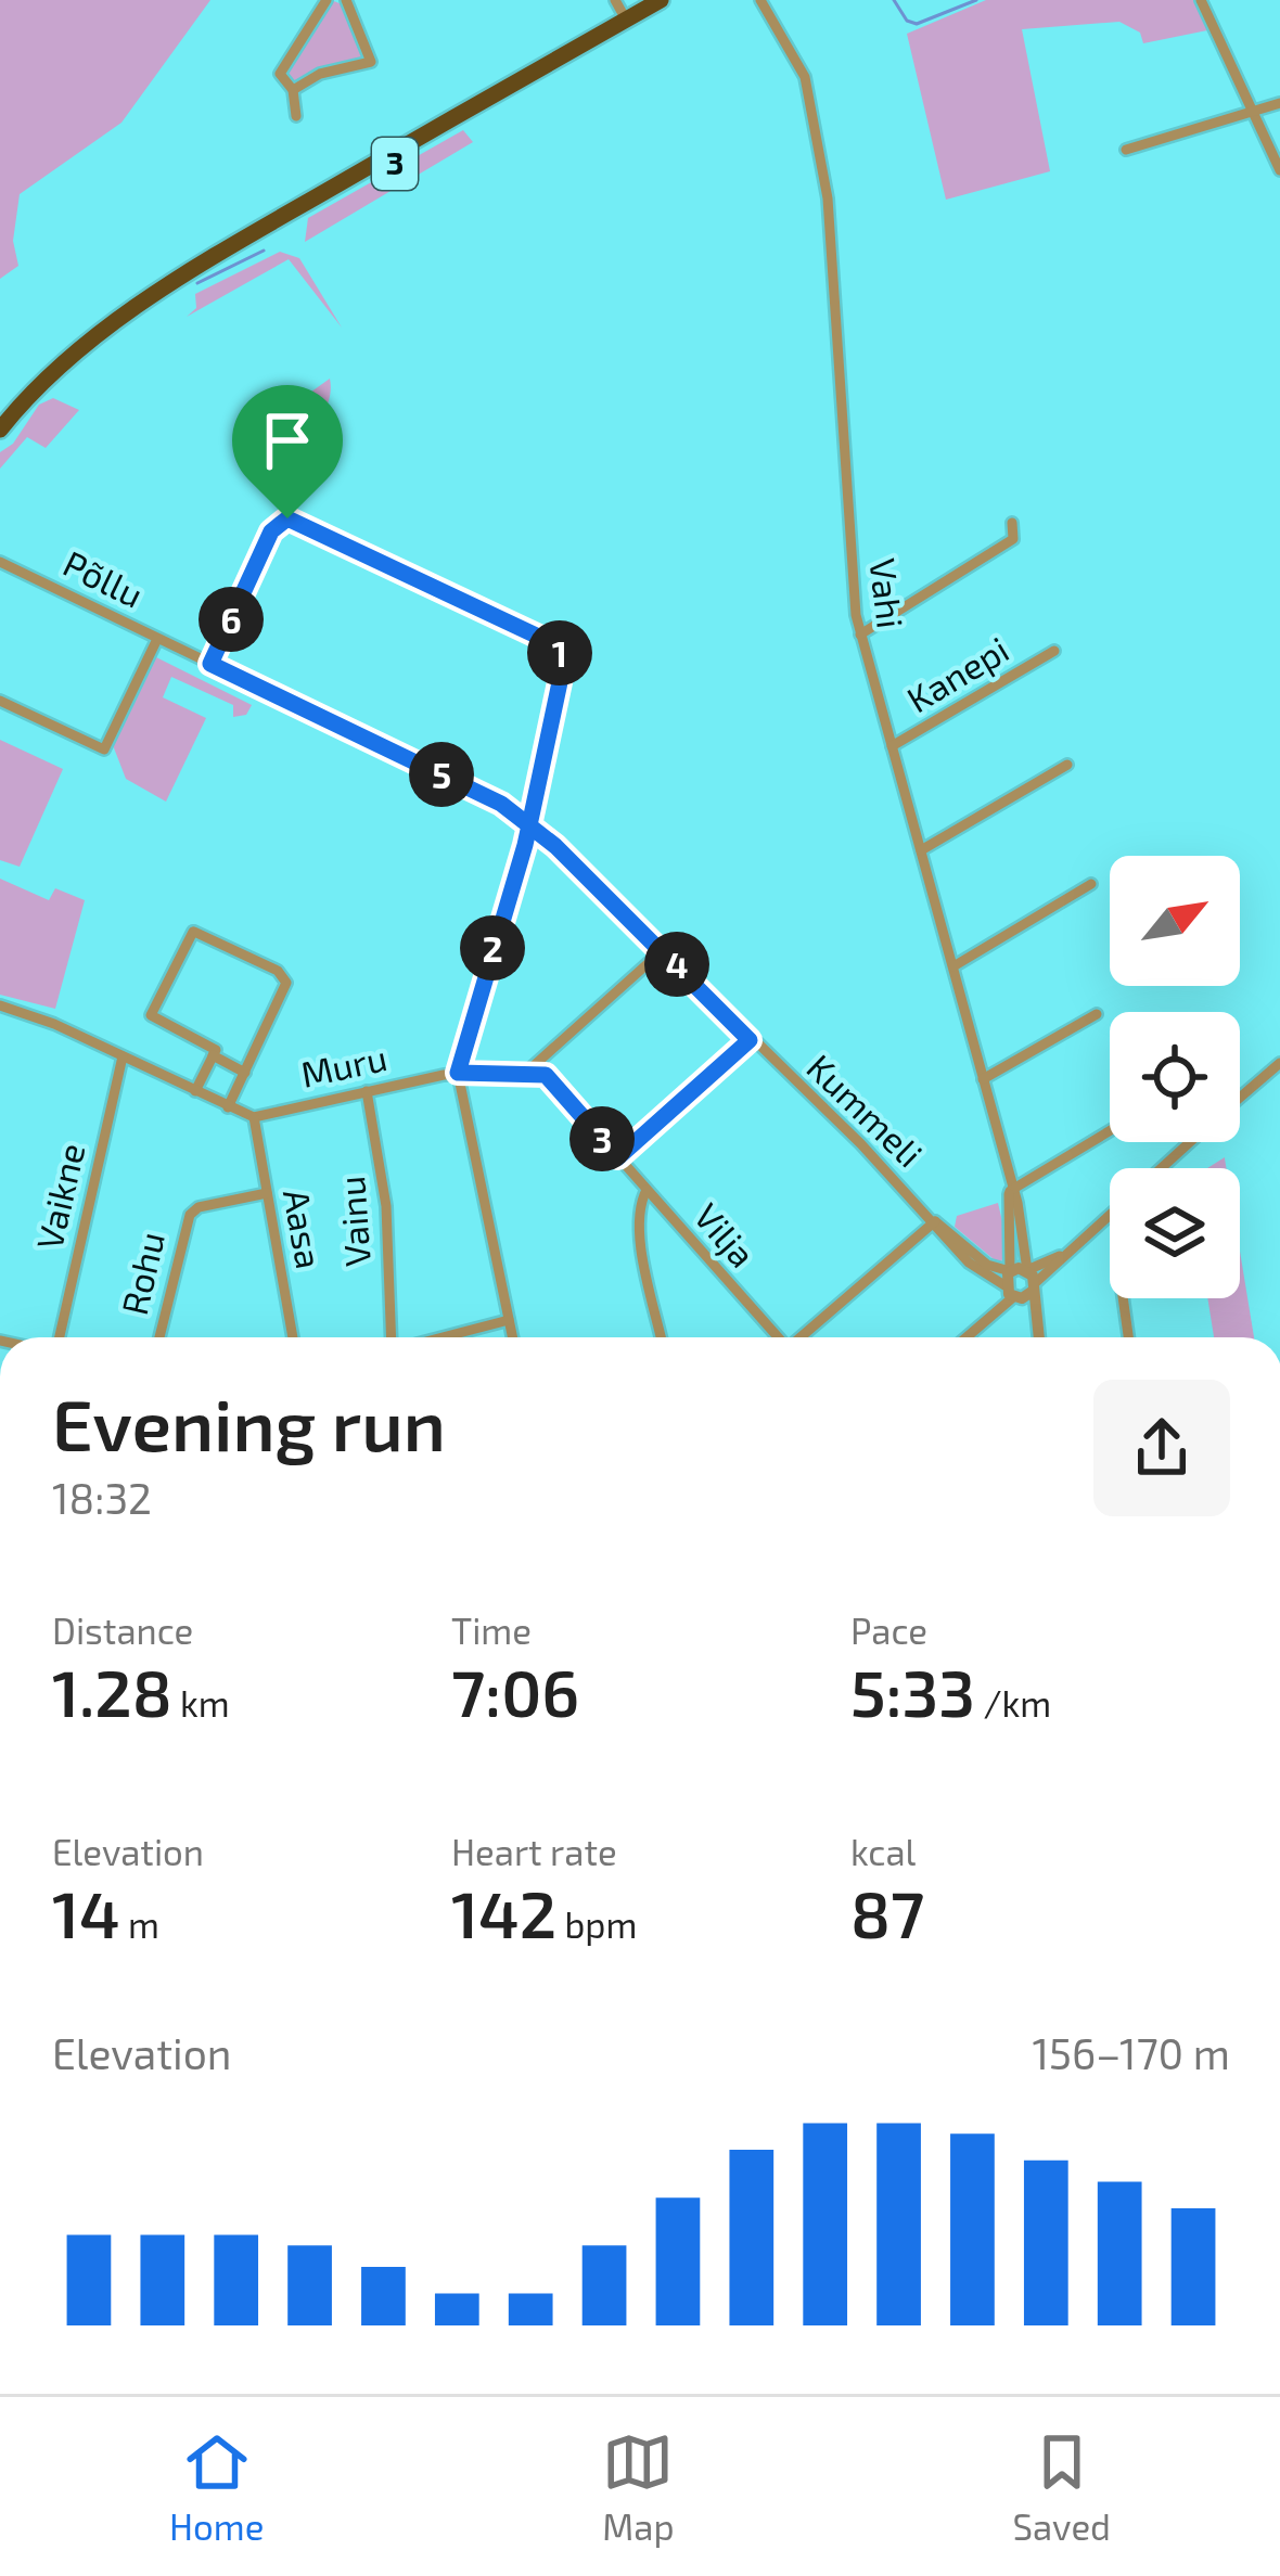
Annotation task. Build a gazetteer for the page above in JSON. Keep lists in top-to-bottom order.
{
  "streets": {
    "highway": ["3"],
    "street": [
      "Põllu",
      "Vahi",
      "Kanepi",
      "Muru",
      "Kummeli",
      "Vaikne",
      "Vainu",
      "Aasa",
      "Vilja",
      "Rohu"
    ]
  },
  "crossings": [
    ["Põllu", "Kummeli"],
    ["Vahi", "Kanepi"],
    ["Vahi", "Kummeli"],
    ["Muru", "Vainu"],
    ["Muru", "Aasa"],
    ["Muru", "Vilja"],
    ["Aasa", "Rohu"]
  ],
  "north": "top right",
  "page": {
    "pins": [
      "6",
      "1",
      "5",
      "2",
      "4",
      "3"
    ],
    "heading": ["Evening run", "18:32"],
    "stats": [
      ["Distance", "1.28 km"],
      ["Time", "7:06"],
      ["Pace", "5:33 /km"],
      ["Elevation", "14 m"],
      ["Heart rate", "142 bpm"],
      ["kcal", "87"]
    ],
    "chart": ["Elevation", "156–170 m"],
    "tabs": ["Home", "Map", "Saved"]
  }
}
